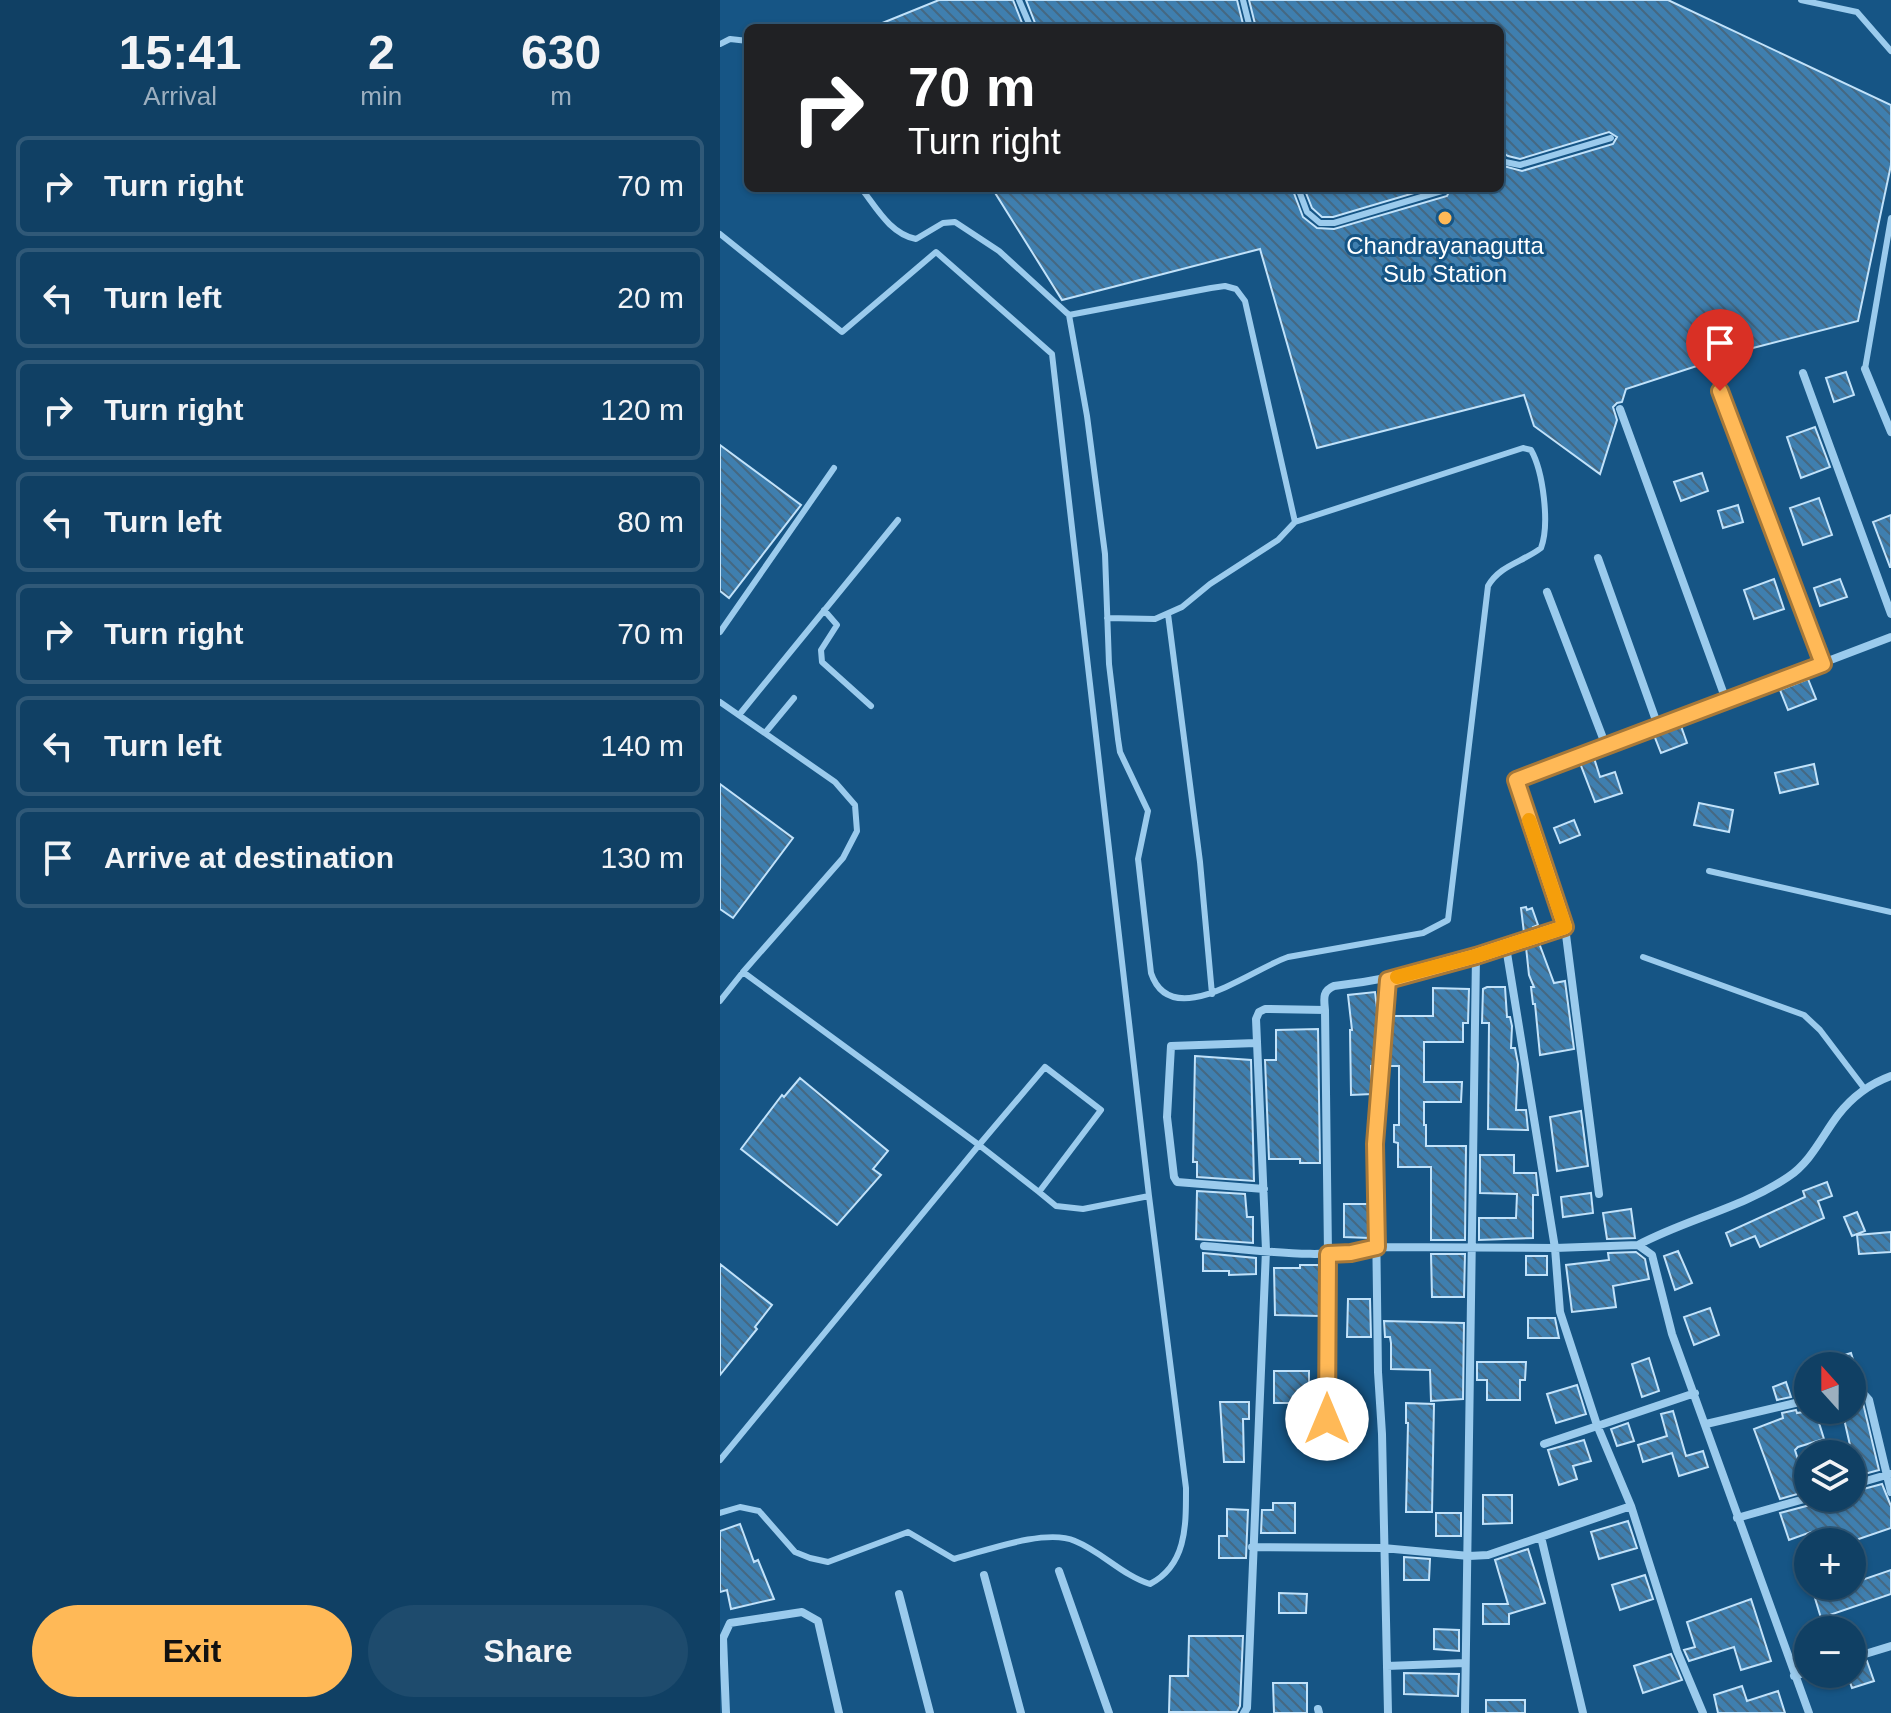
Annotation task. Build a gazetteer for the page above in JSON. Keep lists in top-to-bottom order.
{
  "places": ["Chandrayanagutta Sub Station"],
  "north": "top",
  "page": {
    "eta": [
      "15:41",
      "Arrival",
      "2",
      "min",
      "630",
      "m"
    ],
    "turn": ["70 m", "Turn right"],
    "list": [
      {
        "name": "Turn right",
        "value": "70 m"
      },
      {
        "name": "Turn left",
        "value": "20 m"
      },
      {
        "name": "Turn right",
        "value": "120 m"
      },
      {
        "name": "Turn left",
        "value": "80 m"
      },
      {
        "name": "Turn right",
        "value": "70 m"
      },
      {
        "name": "Turn left",
        "value": "140 m"
      },
      {
        "name": "Arrive at destination",
        "value": "130 m"
      }
    ],
    "map_buttons": ["+", "−"],
    "buttons": ["Exit", "Share"]
  }
}
